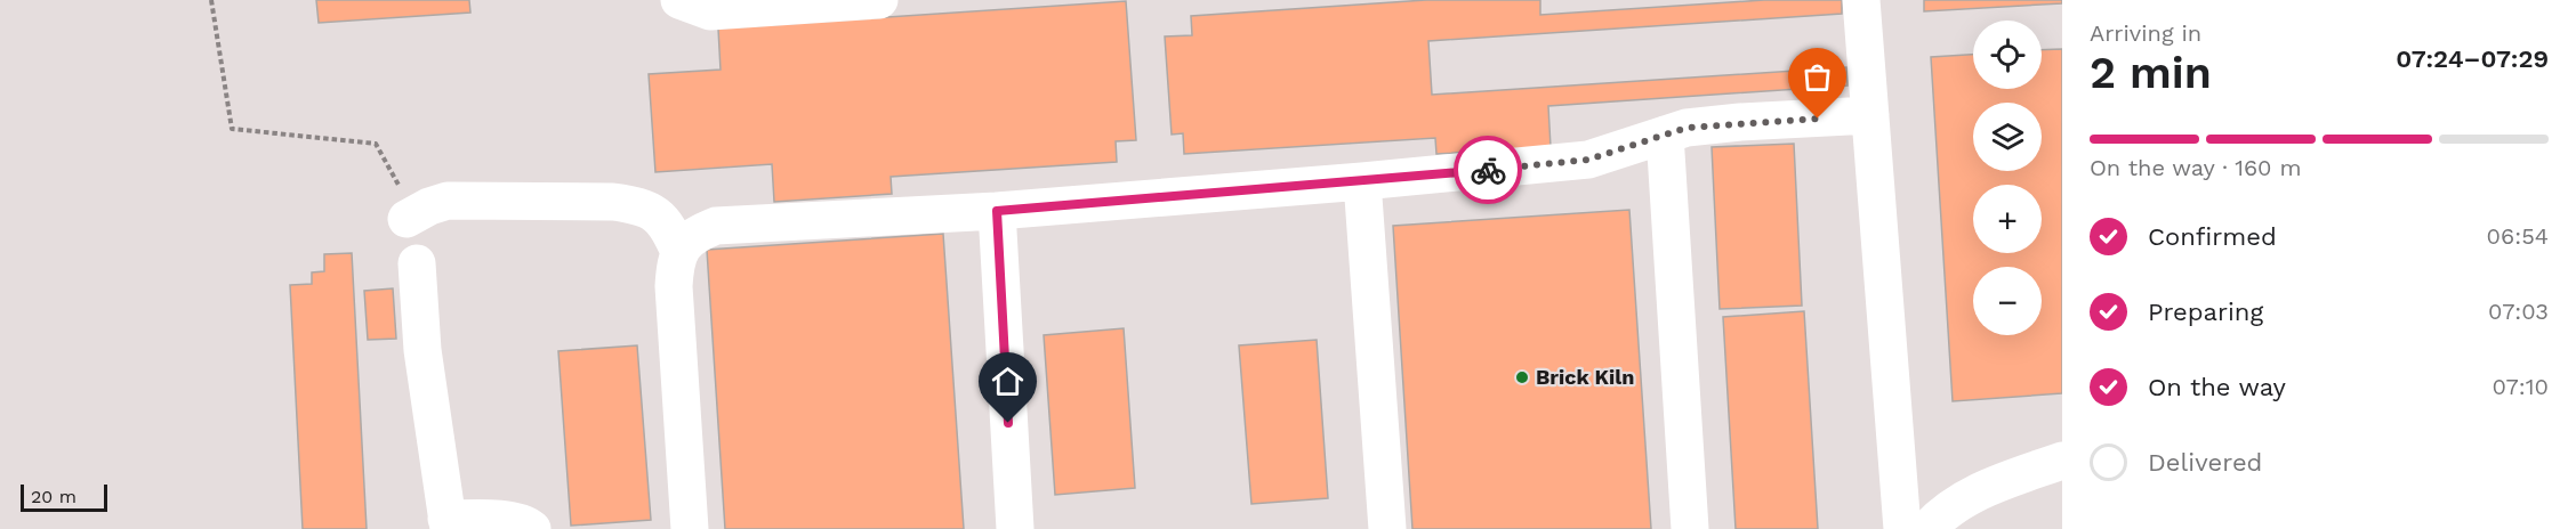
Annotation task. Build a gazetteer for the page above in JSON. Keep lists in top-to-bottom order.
{
  "places": ["Brick Kiln"],
  "scale_bar": "20 m",
  "page": {
    "heading": ["2 min", "Arriving in", "07:24–07:29"],
    "map_buttons": ["+", "−"],
    "bar": "On the way · 160 m",
    "list": [
      ["Confirmed", "06:54"],
      ["Preparing", "07:03"],
      ["On the way", "07:10"],
      "Delivered"
    ],
    "scale": "20 m"
  }
}
